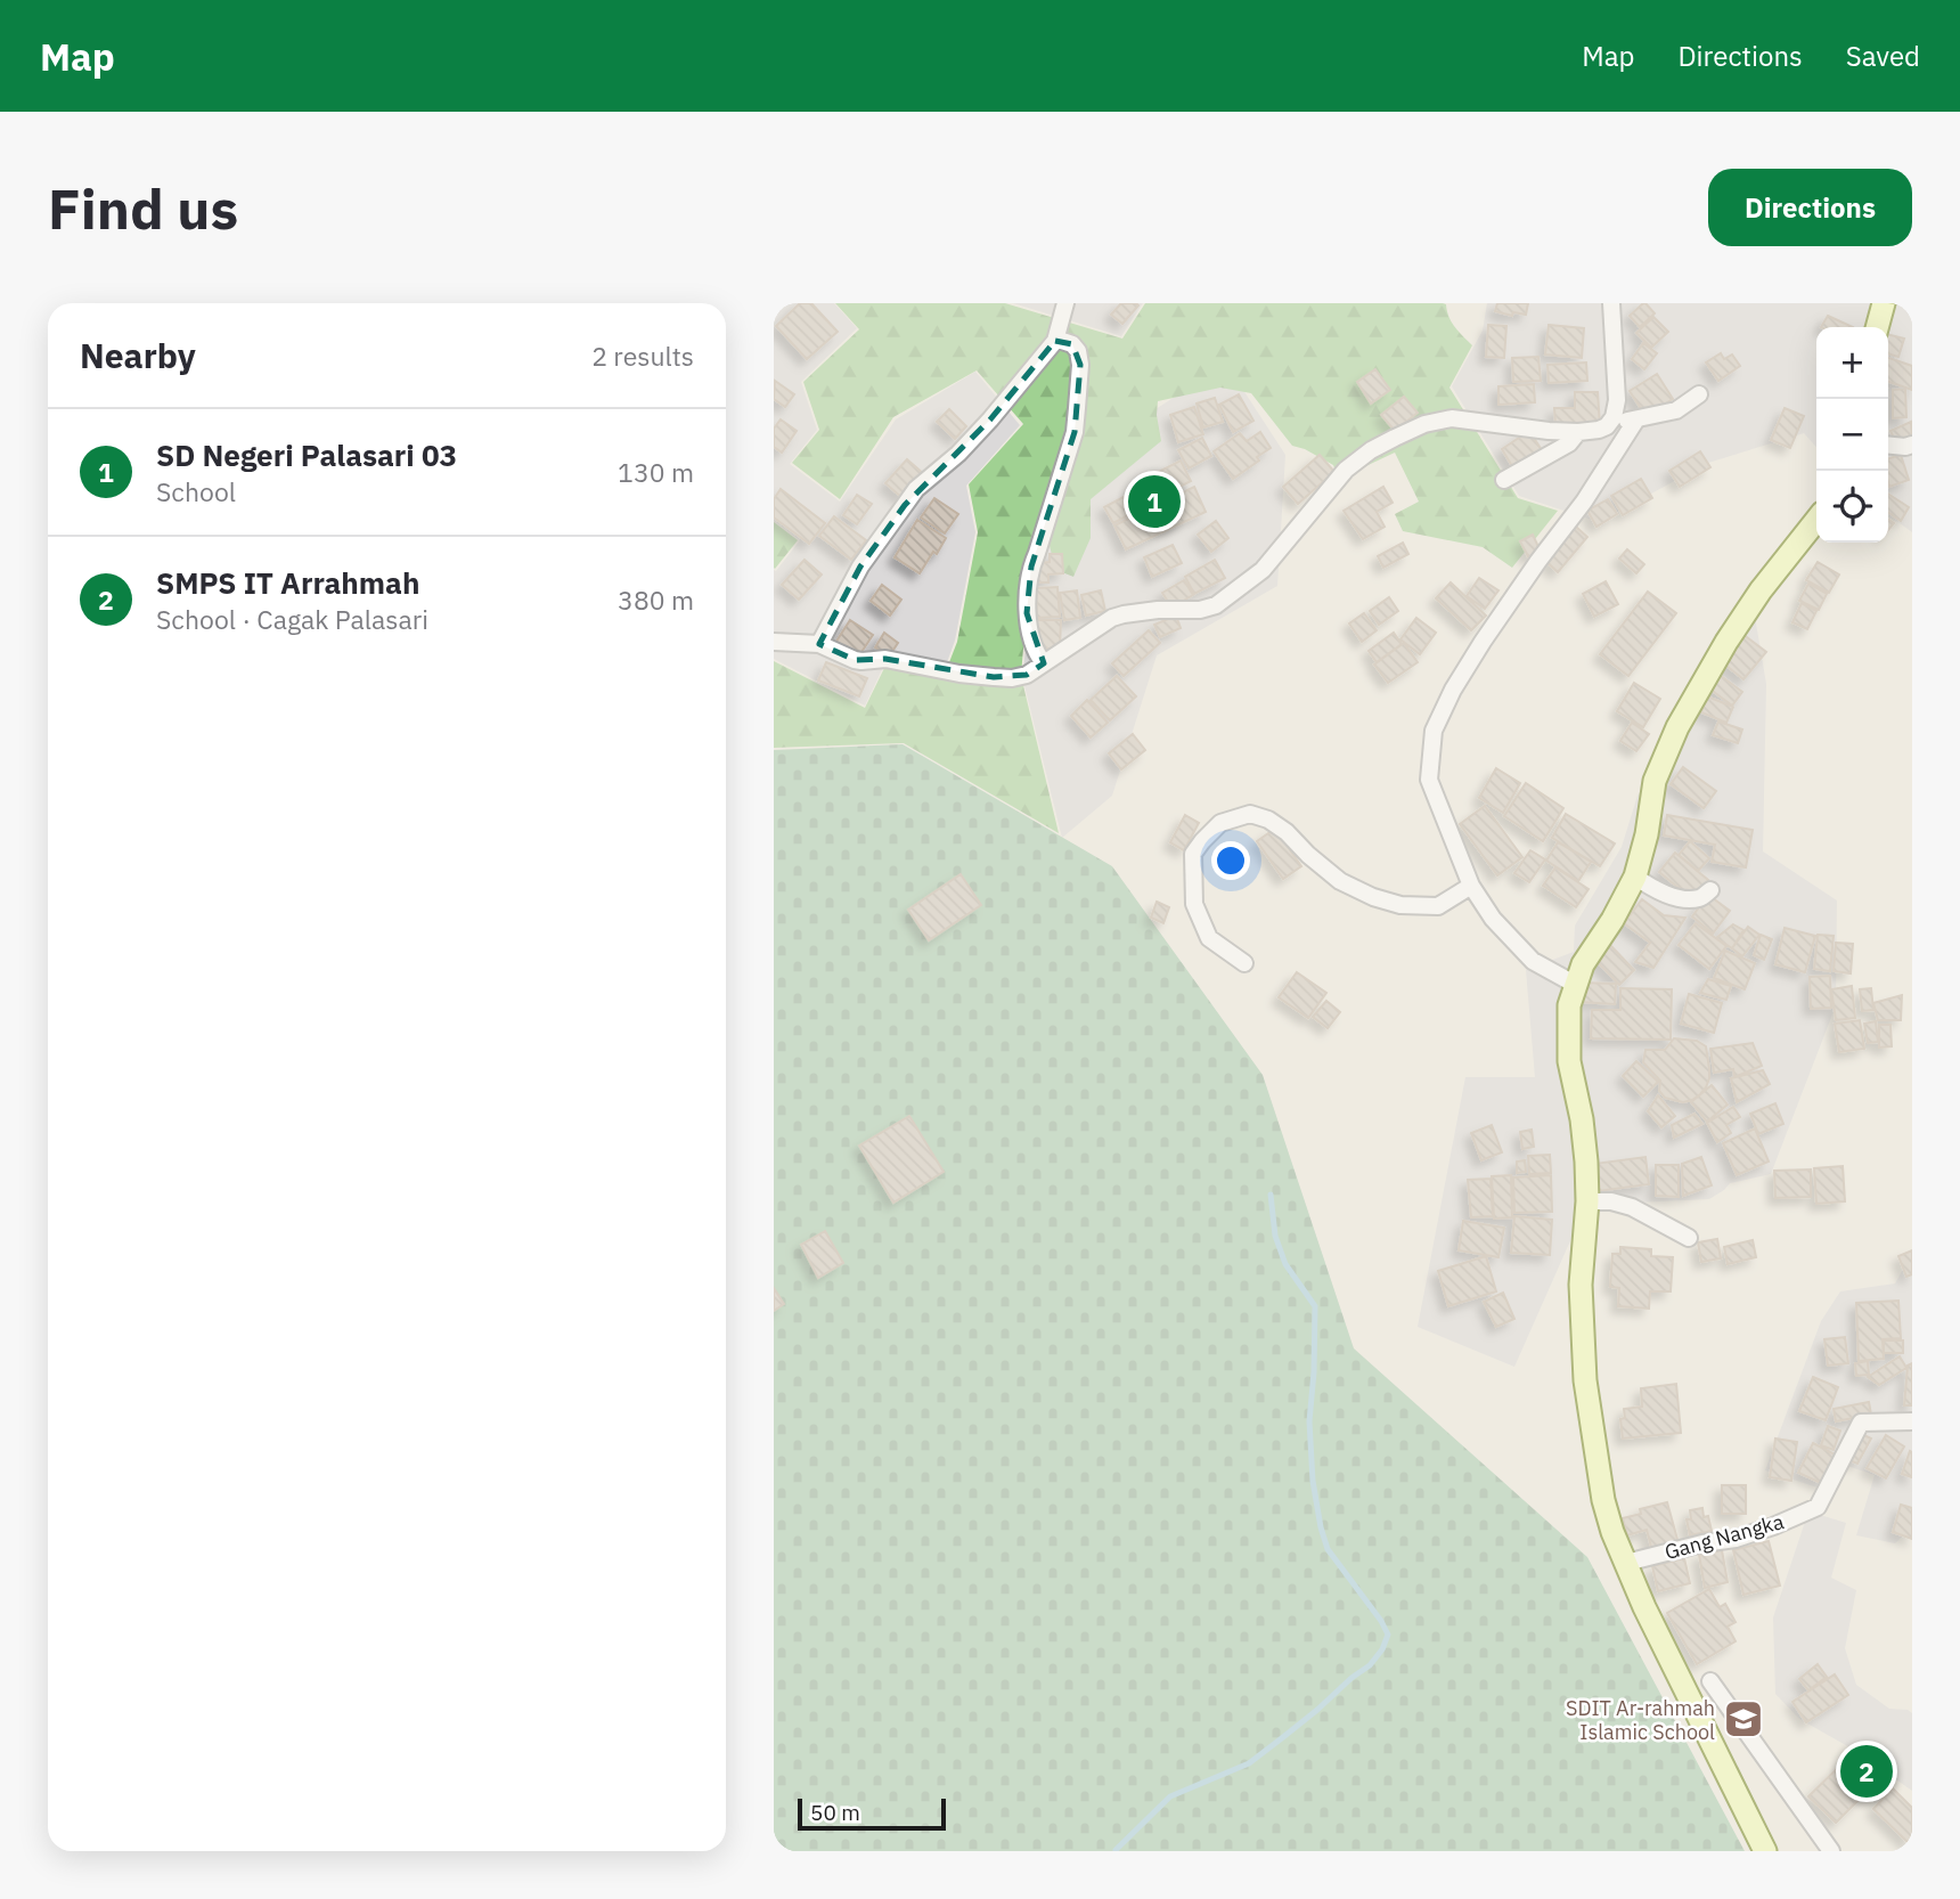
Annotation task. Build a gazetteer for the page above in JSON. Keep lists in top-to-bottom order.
{
  "streets": {
    "street": ["Gang Nangka"]
  },
  "places": {
    "school or university": ["SDIT Ar-rahmah Islamic School"]
  },
  "scale_bar": "50 m",
  "page": {
    "header": "Map",
    "nav": ["Map", "Directions", "Saved"],
    "buttons": "Directions",
    "title": "Find us",
    "heading": ["Nearby", "2 results"],
    "map_buttons": ["+", "−"],
    "list": [
      {
        "mark": "1",
        "name": "SD Negeri Palasari 03",
        "note": "School",
        "value": "130 m"
      },
      {
        "mark": "2",
        "name": "SMPS IT Arrahmah",
        "note": "School · Cagak Palasari",
        "value": "380 m"
      }
    ],
    "pins": ["1", "2"],
    "scale": "50 m"
  }
}
